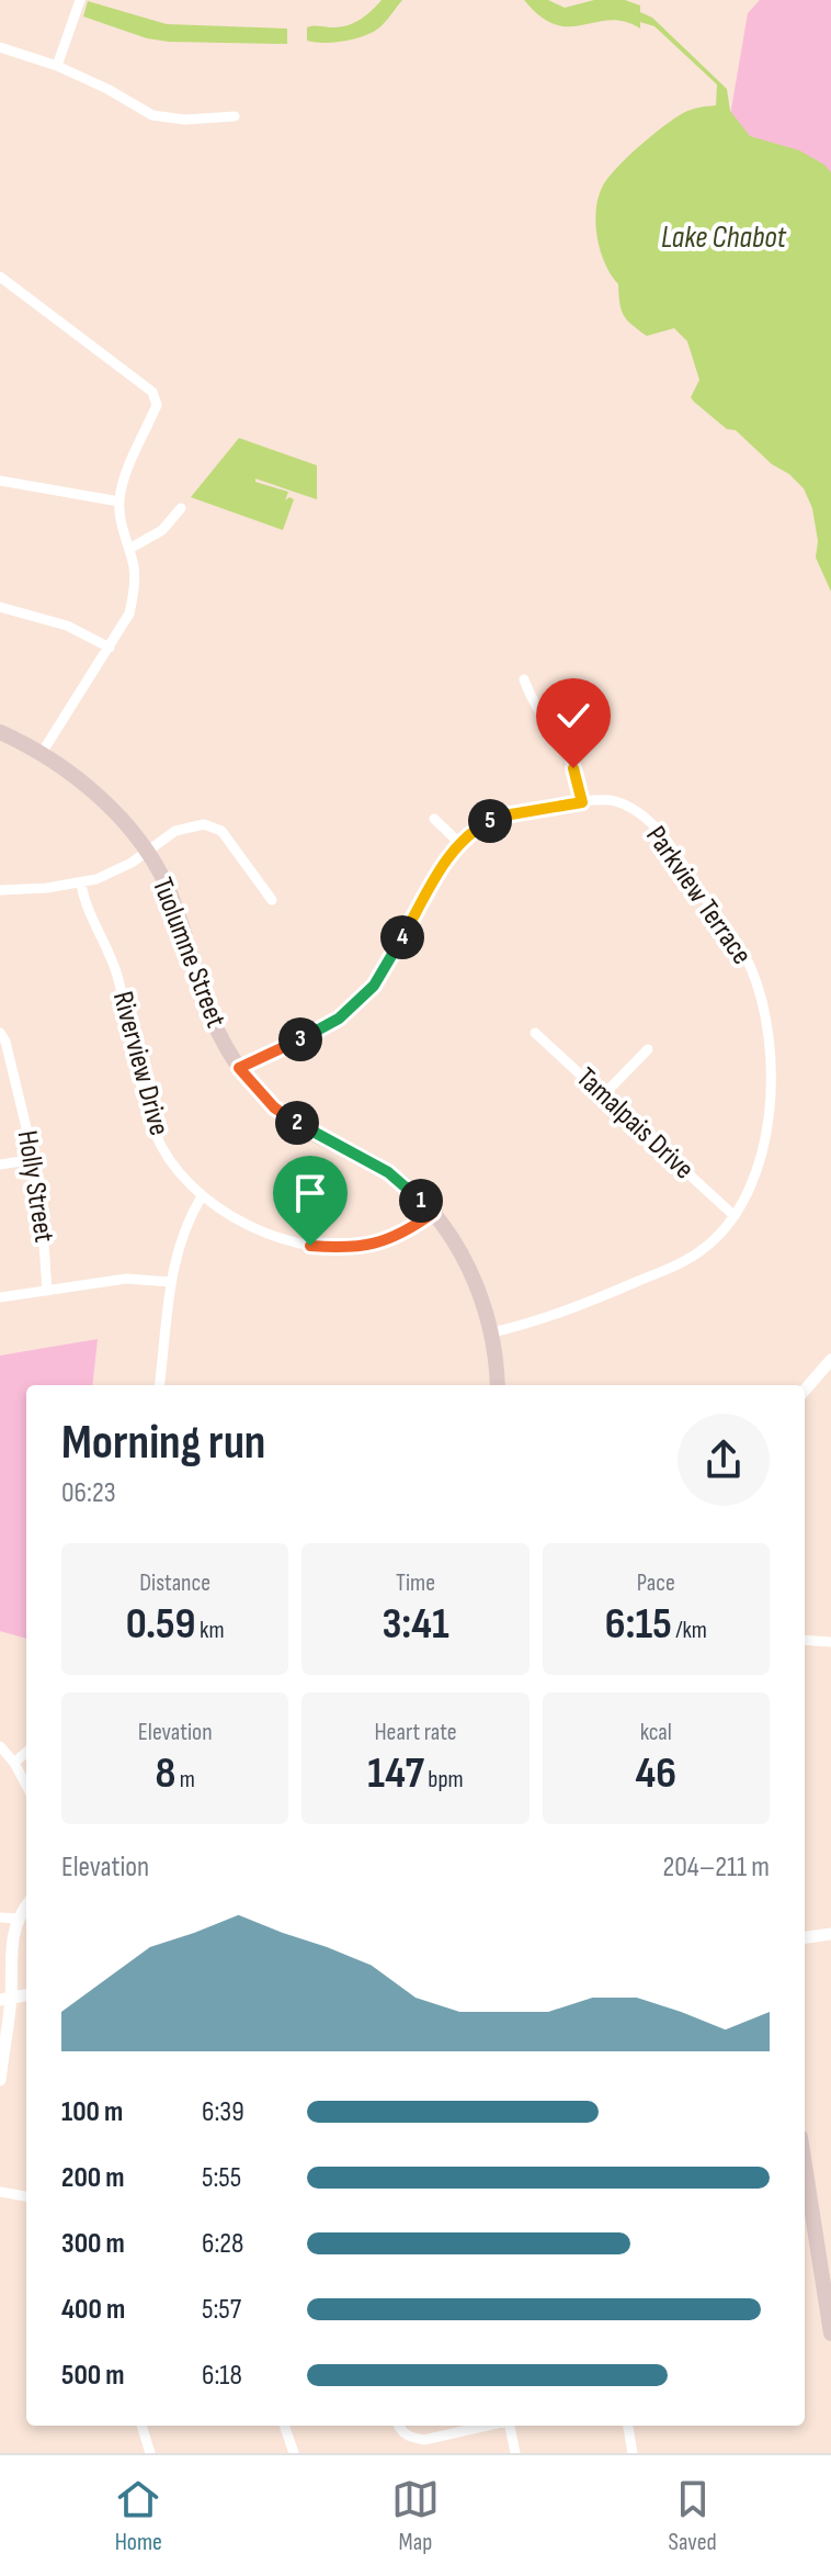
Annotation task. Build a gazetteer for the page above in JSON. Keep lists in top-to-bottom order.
{
  "streets": {
    "main road": ["Tuolumne Street"],
    "street": [
      "Parkview Terrace",
      "Riverview Drive",
      "Tamalpais Drive",
      "Holly Street"
    ]
  },
  "crossings": [
    ["Parkview Terrace", "Tuolumne Street"],
    ["Parkview Terrace", "Tamalpais Drive"],
    ["Tuolumne Street", "Riverview Drive"]
  ],
  "water": ["Lake Chabot"],
  "page": {
    "pins": [
      "5",
      "4",
      "3",
      "2",
      "1"
    ],
    "heading": ["Morning run", "06:23"],
    "stats": [
      ["Distance", "0.59 km"],
      ["Time", "3:41"],
      ["Pace", "6:15 /km"],
      ["Elevation", "8 m"],
      ["Heart rate", "147 bpm"],
      ["kcal", "46"]
    ],
    "chart": ["Elevation", "204–211 m"],
    "list": [
      {
        "name": "100 m",
        "note": "6:39"
      },
      {
        "name": "200 m",
        "note": "5:55"
      },
      {
        "name": "300 m",
        "note": "6:28"
      },
      {
        "name": "400 m",
        "note": "5:57"
      },
      {
        "name": "500 m",
        "note": "6:18"
      }
    ],
    "tabs": ["Home", "Map", "Saved"]
  }
}
